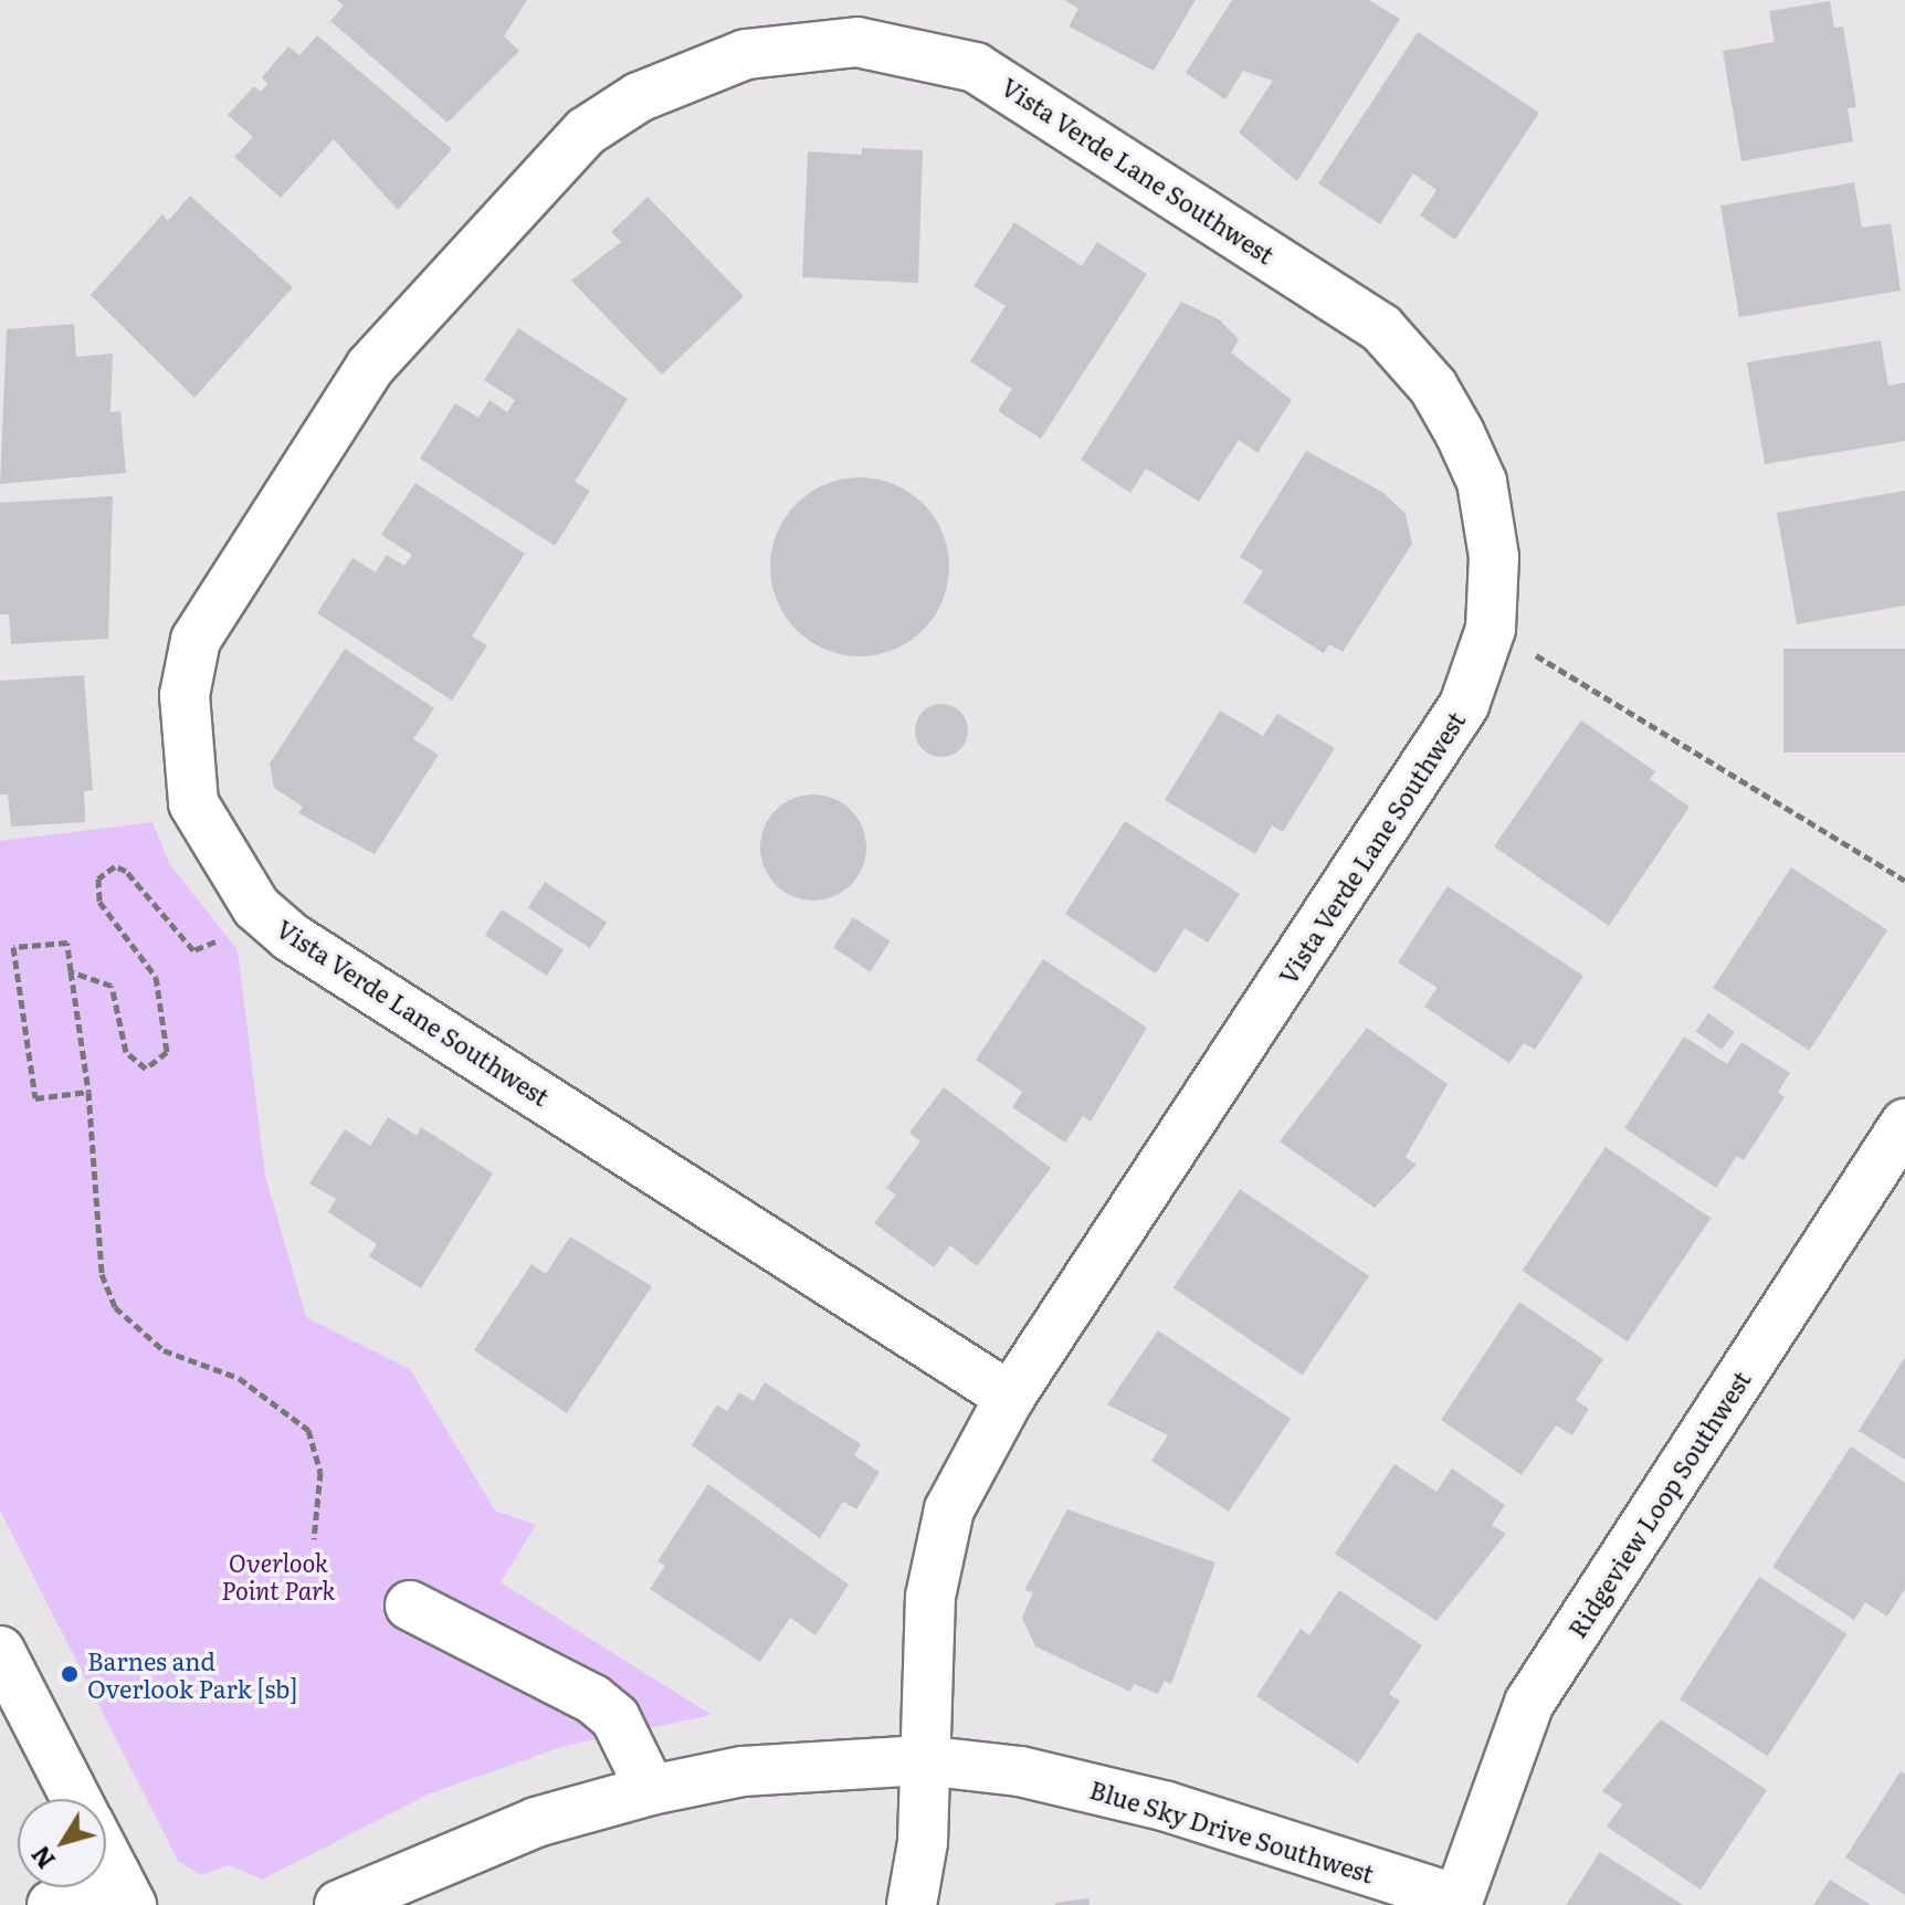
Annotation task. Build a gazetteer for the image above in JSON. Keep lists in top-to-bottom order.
{
  "streets": {
    "street": ["Vista Verde Lane Southwest", "Ridgeview Loop Southwest", "Blue Sky Drive Southwest"]
  },
  "crossings": [
    ["Vista Verde Lane Southwest", "Blue Sky Drive Southwest"],
    ["Ridgeview Loop Southwest", "Blue Sky Drive Southwest"]
  ],
  "parks": ["Overlook Point Park"],
  "places": ["Barnes and Overlook Park [sb]"],
  "north": "bottom left"
}
